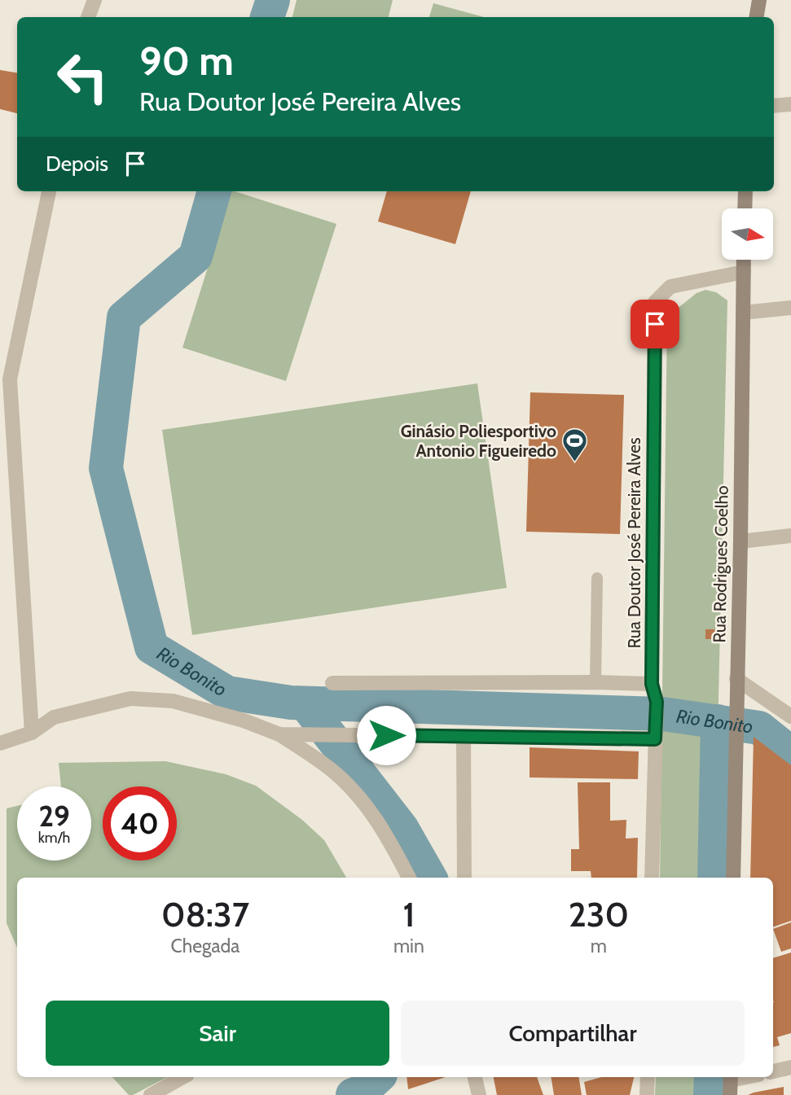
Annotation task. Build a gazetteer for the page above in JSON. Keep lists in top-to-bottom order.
{
  "streets": {
    "main road": ["Rua Rodrigues Coelho"],
    "street": ["Rua Doutor José Pereira Alves"]
  },
  "crossings": [
    ["Rua Doutor José Pereira Alves", "Rua Rodrigues Coelho"]
  ],
  "water": ["Rio Bonito"],
  "places": {
    "sports": ["Ginásio Poliesportivo Antonio Figueiredo"]
  },
  "north": "right",
  "page": {
    "turn": ["90 m", "Rua Doutor José Pereira Alves"],
    "then": "Depois",
    "speed": "29 km/h",
    "limit": "40",
    "eta": [
      "08:37",
      "Chegada",
      "1",
      "min",
      "230",
      "m"
    ],
    "buttons": ["Sair", "Compartilhar"]
  }
}
